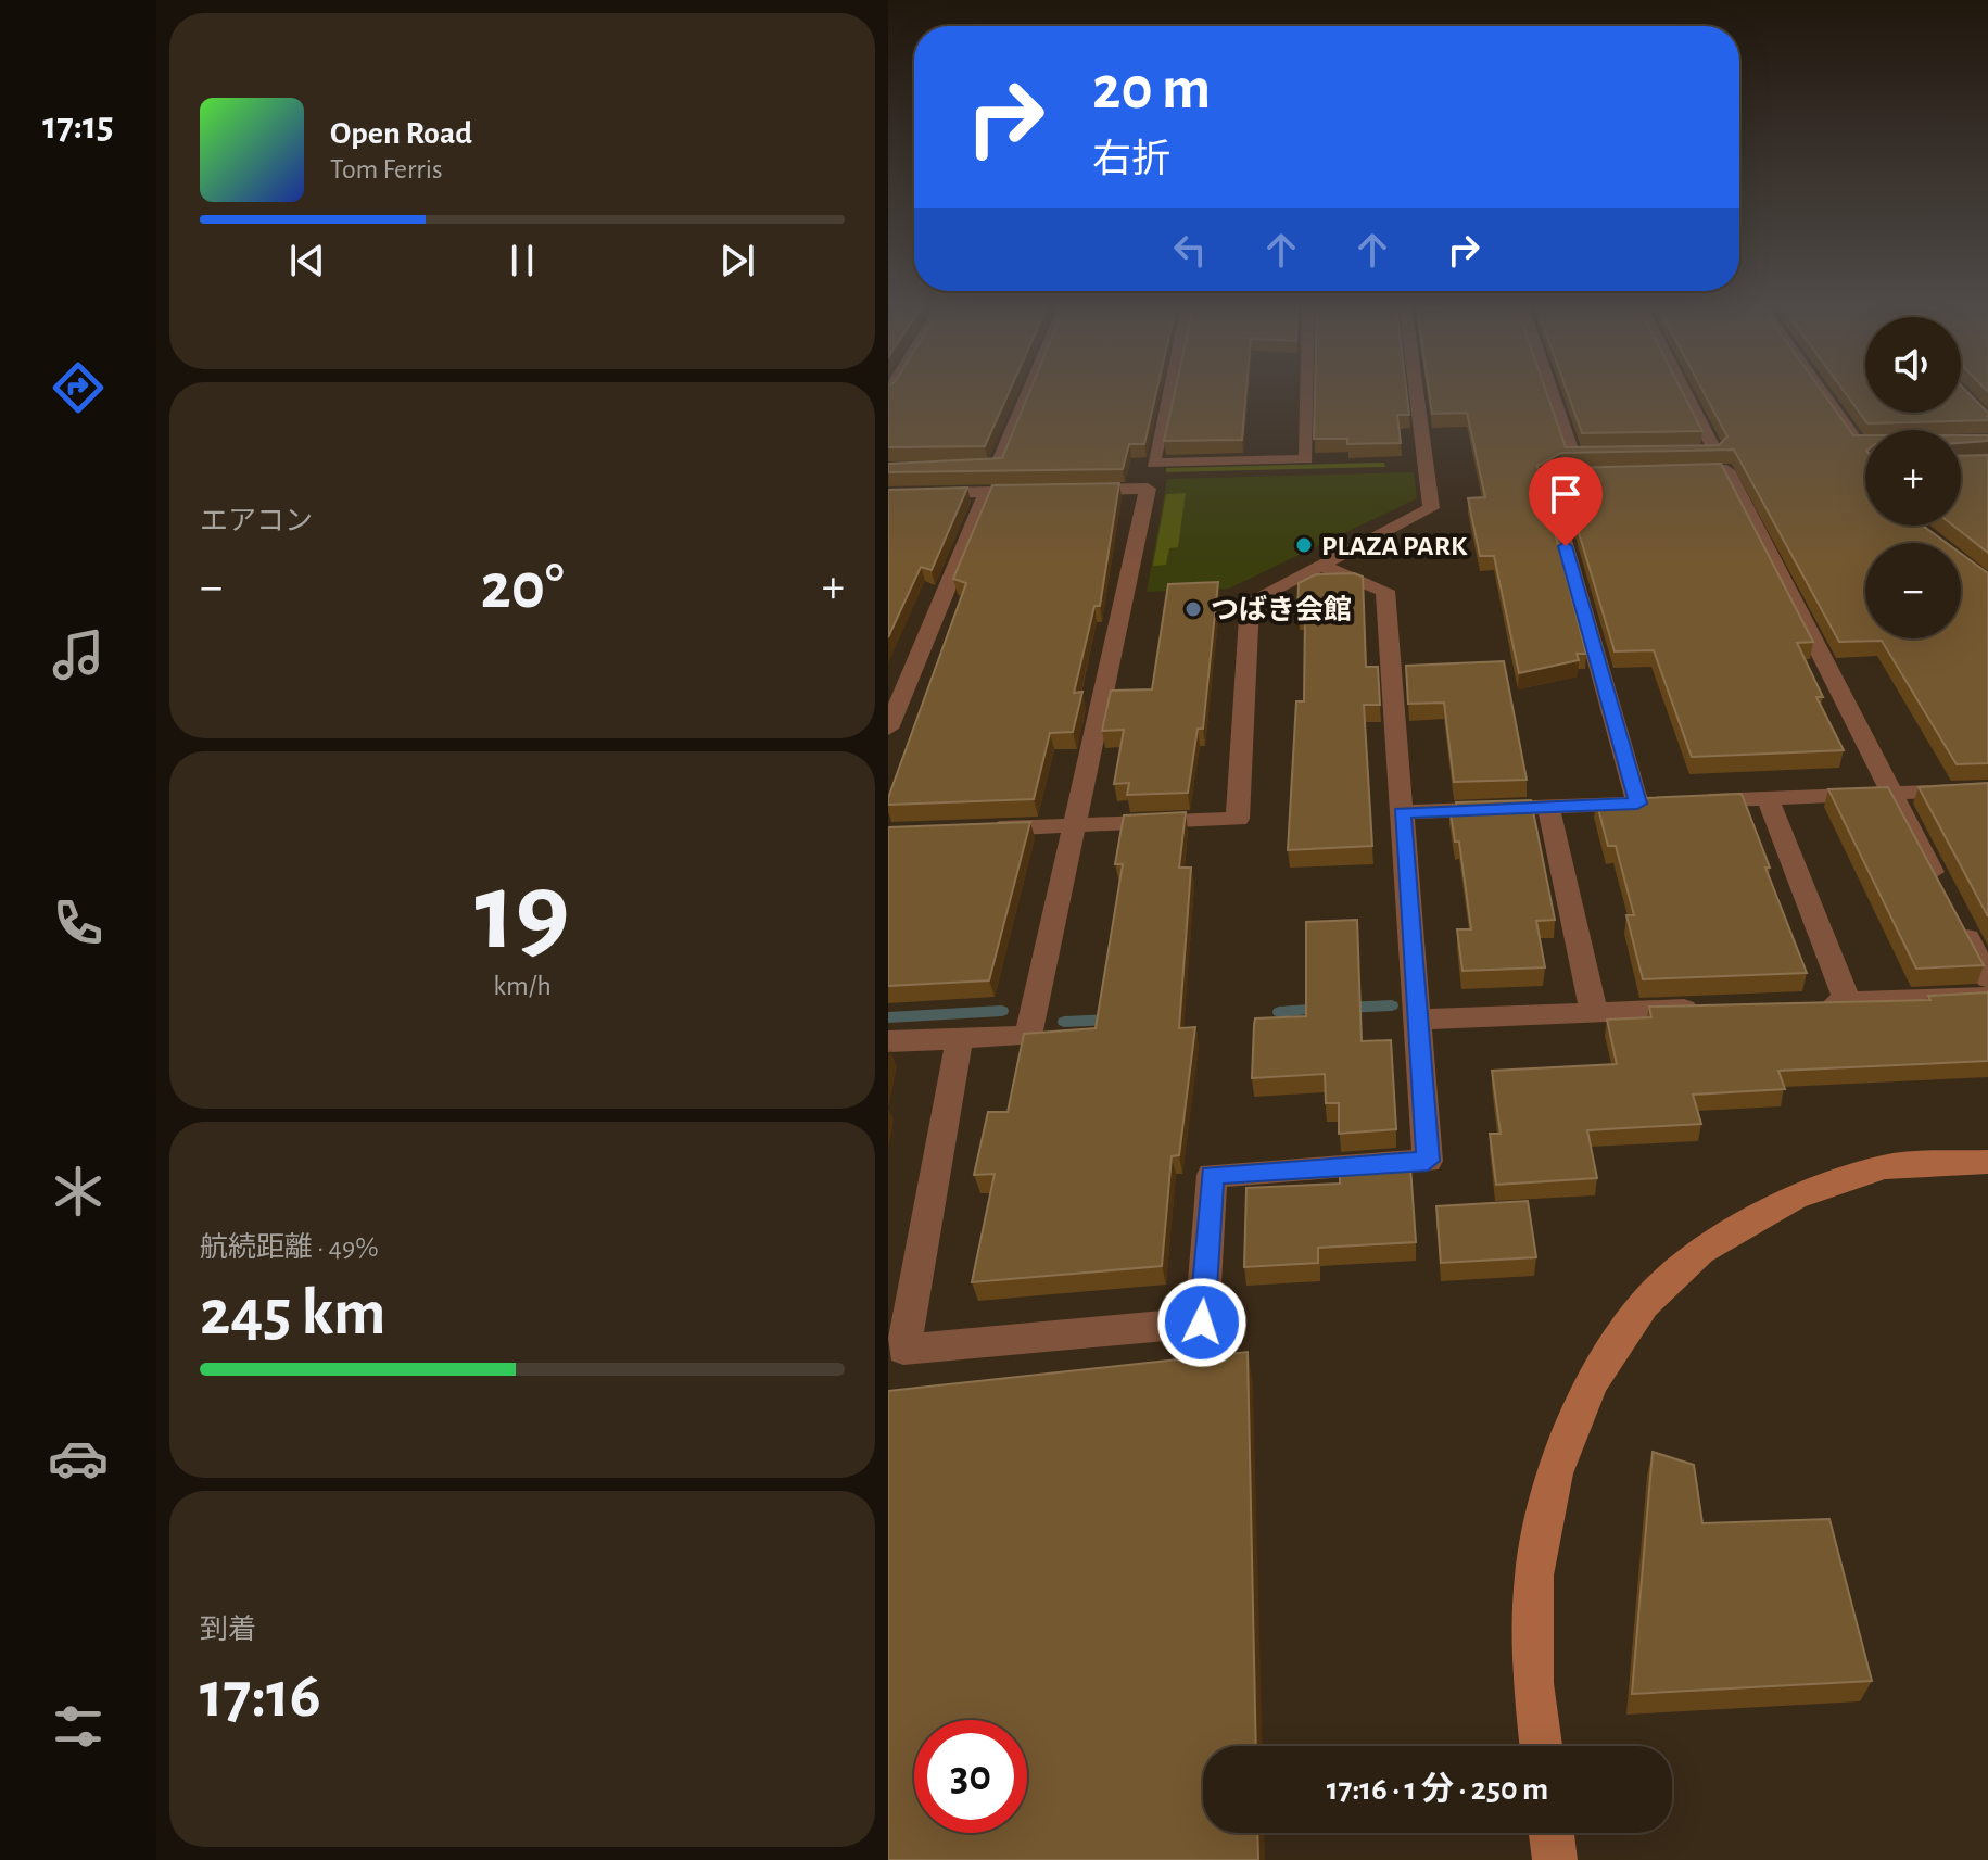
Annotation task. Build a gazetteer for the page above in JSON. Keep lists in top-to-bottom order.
{
  "places": ["PLAZA PARK", "つばき会館"],
  "page": {
    "tabs": "17:15",
    "turn": ["20 m", "右折"],
    "song": ["Open Road", "Tom Ferris"],
    "map_buttons": ["+", "−"],
    "tile": [
      "エアコン",
      ["19", "km/h"],
      ["航続距離 · 49%", "245 km"],
      ["到着", "17:16"]
    ],
    "heat": ["−", "20°", "+"],
    "limit": "30",
    "trip": "17:16 · 1 分 · 250 m"
  }
}
